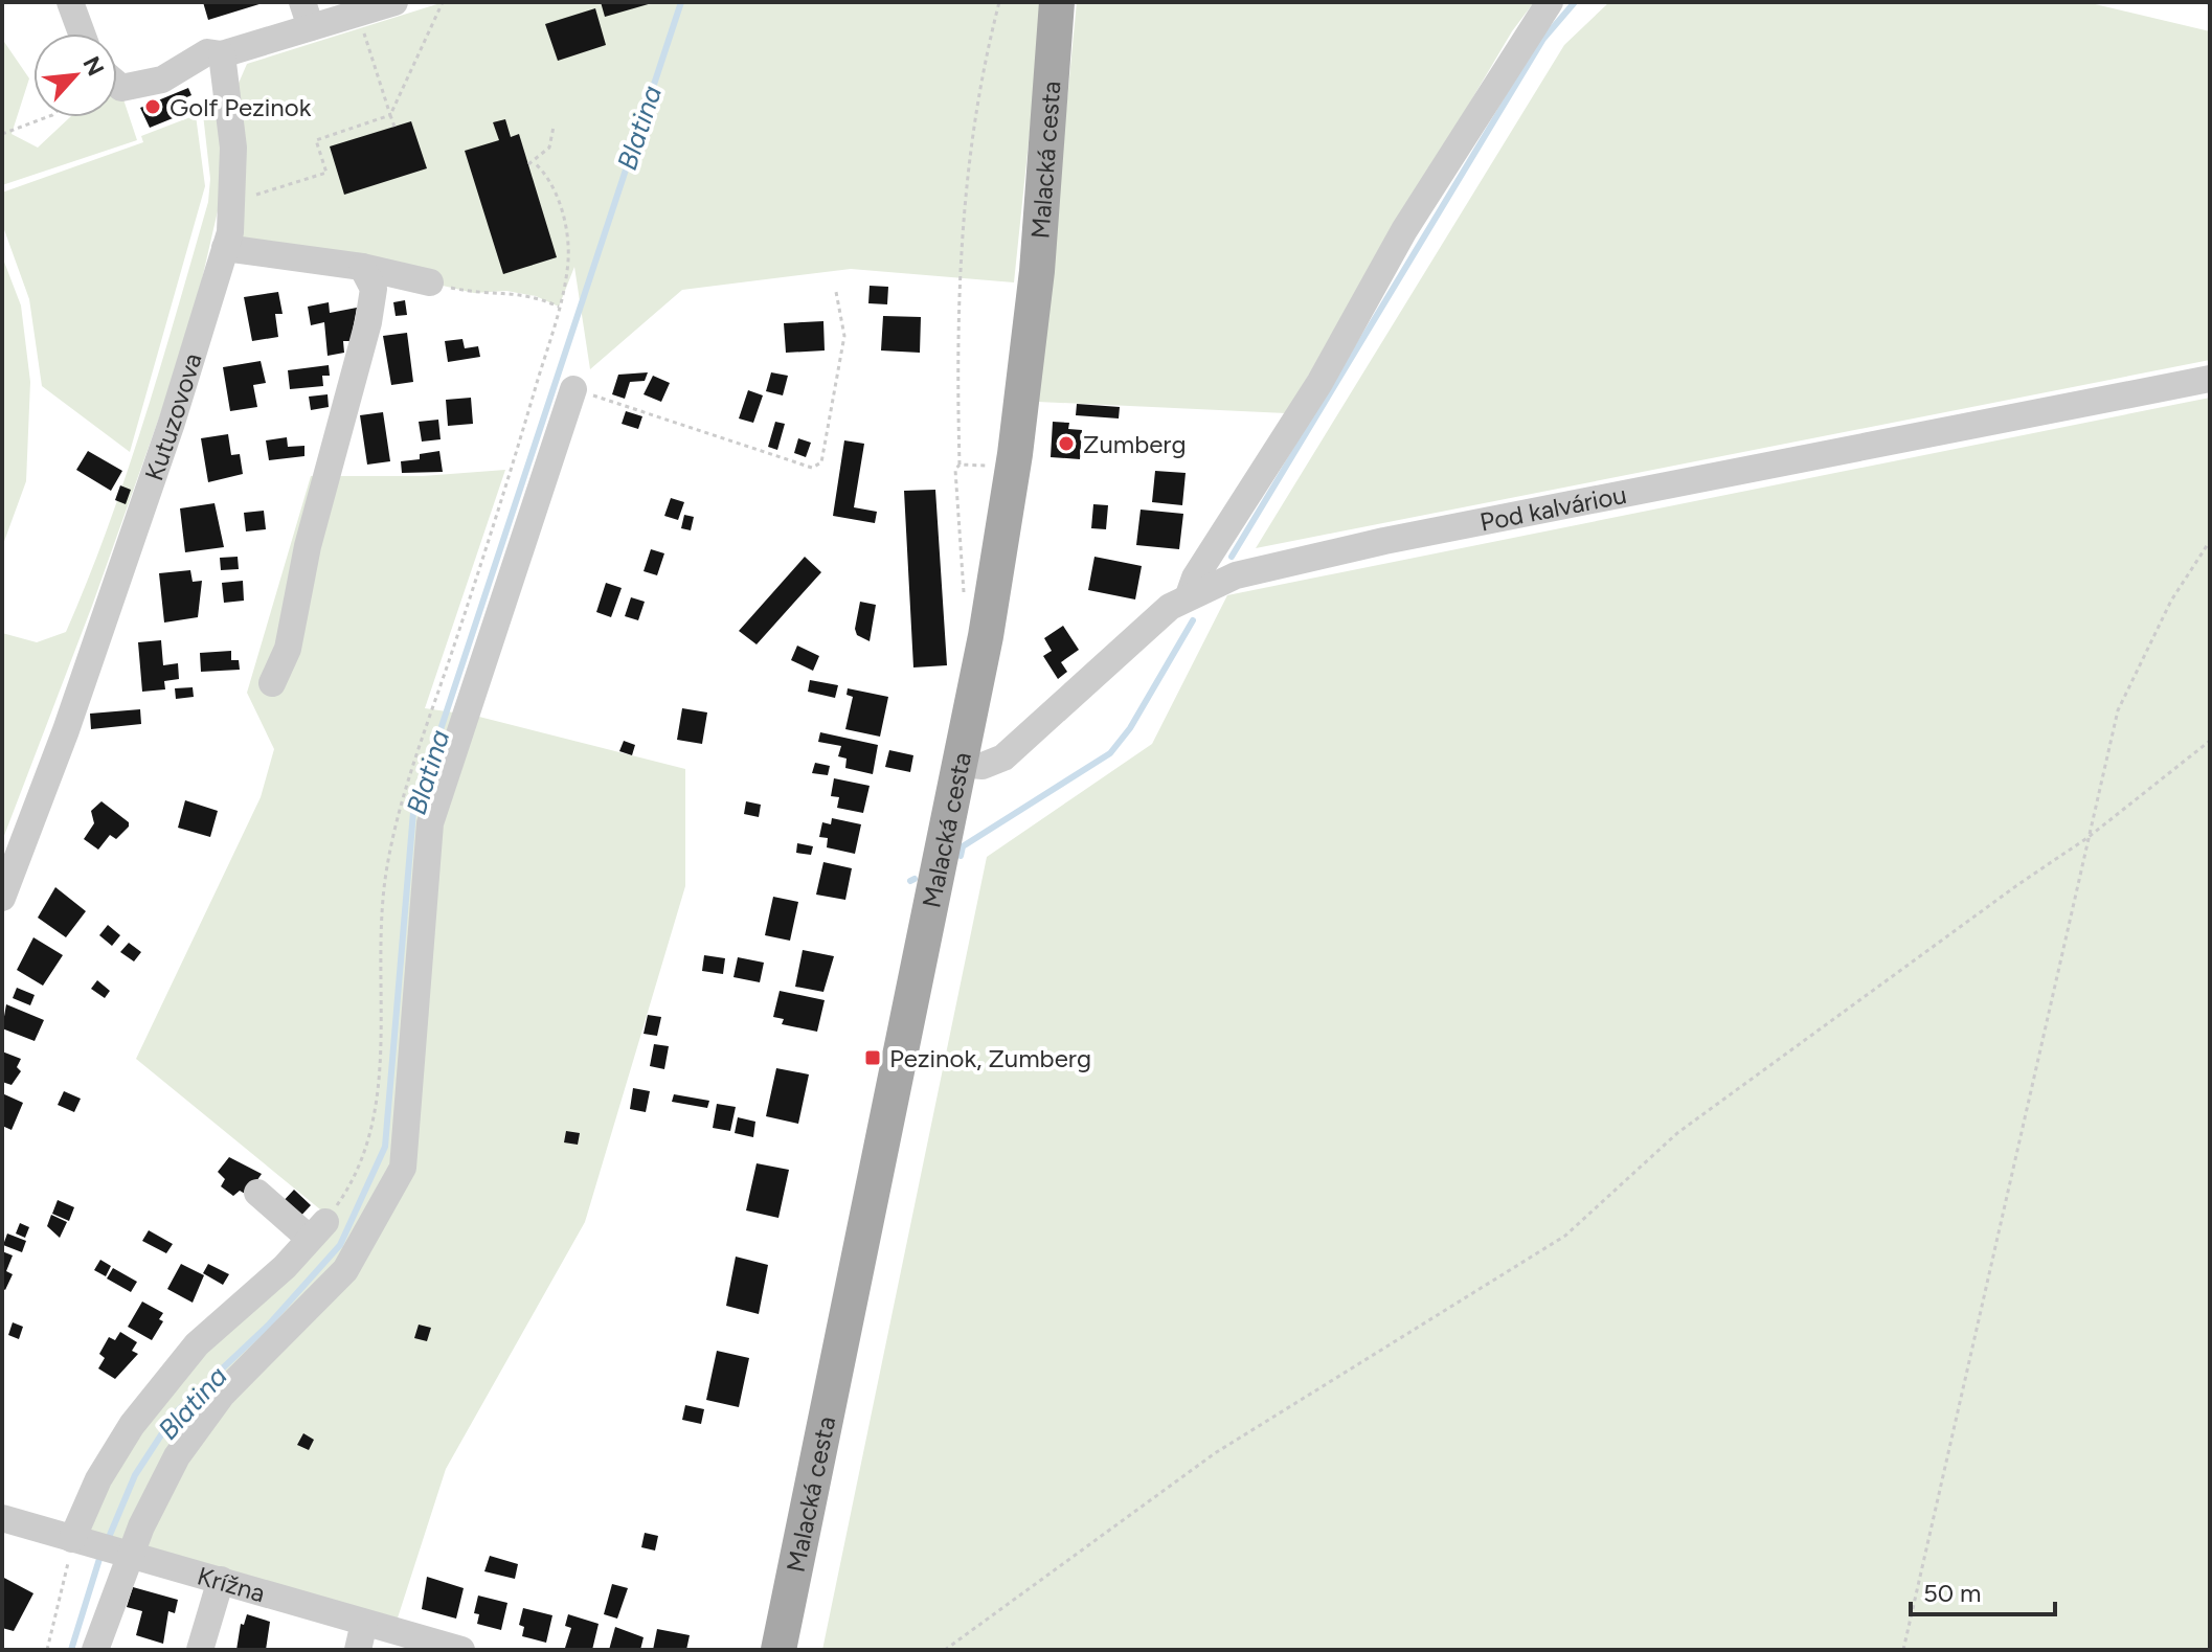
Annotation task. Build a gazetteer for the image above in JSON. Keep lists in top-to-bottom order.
{
  "streets": {
    "main road": ["Malacká cesta"],
    "street": ["Kutuzovova", "Pod kalváriou", "Krížna"]
  },
  "crossings": [
    ["Malacká cesta", "Pod kalváriou"]
  ],
  "water": ["Blatina"],
  "places": {
    "other": ["Golf Pezinok", "Zumberg"],
    "transit": ["Pezinok, Zumberg"]
  },
  "scale_bar": "50 m",
  "north": "top right"
}
